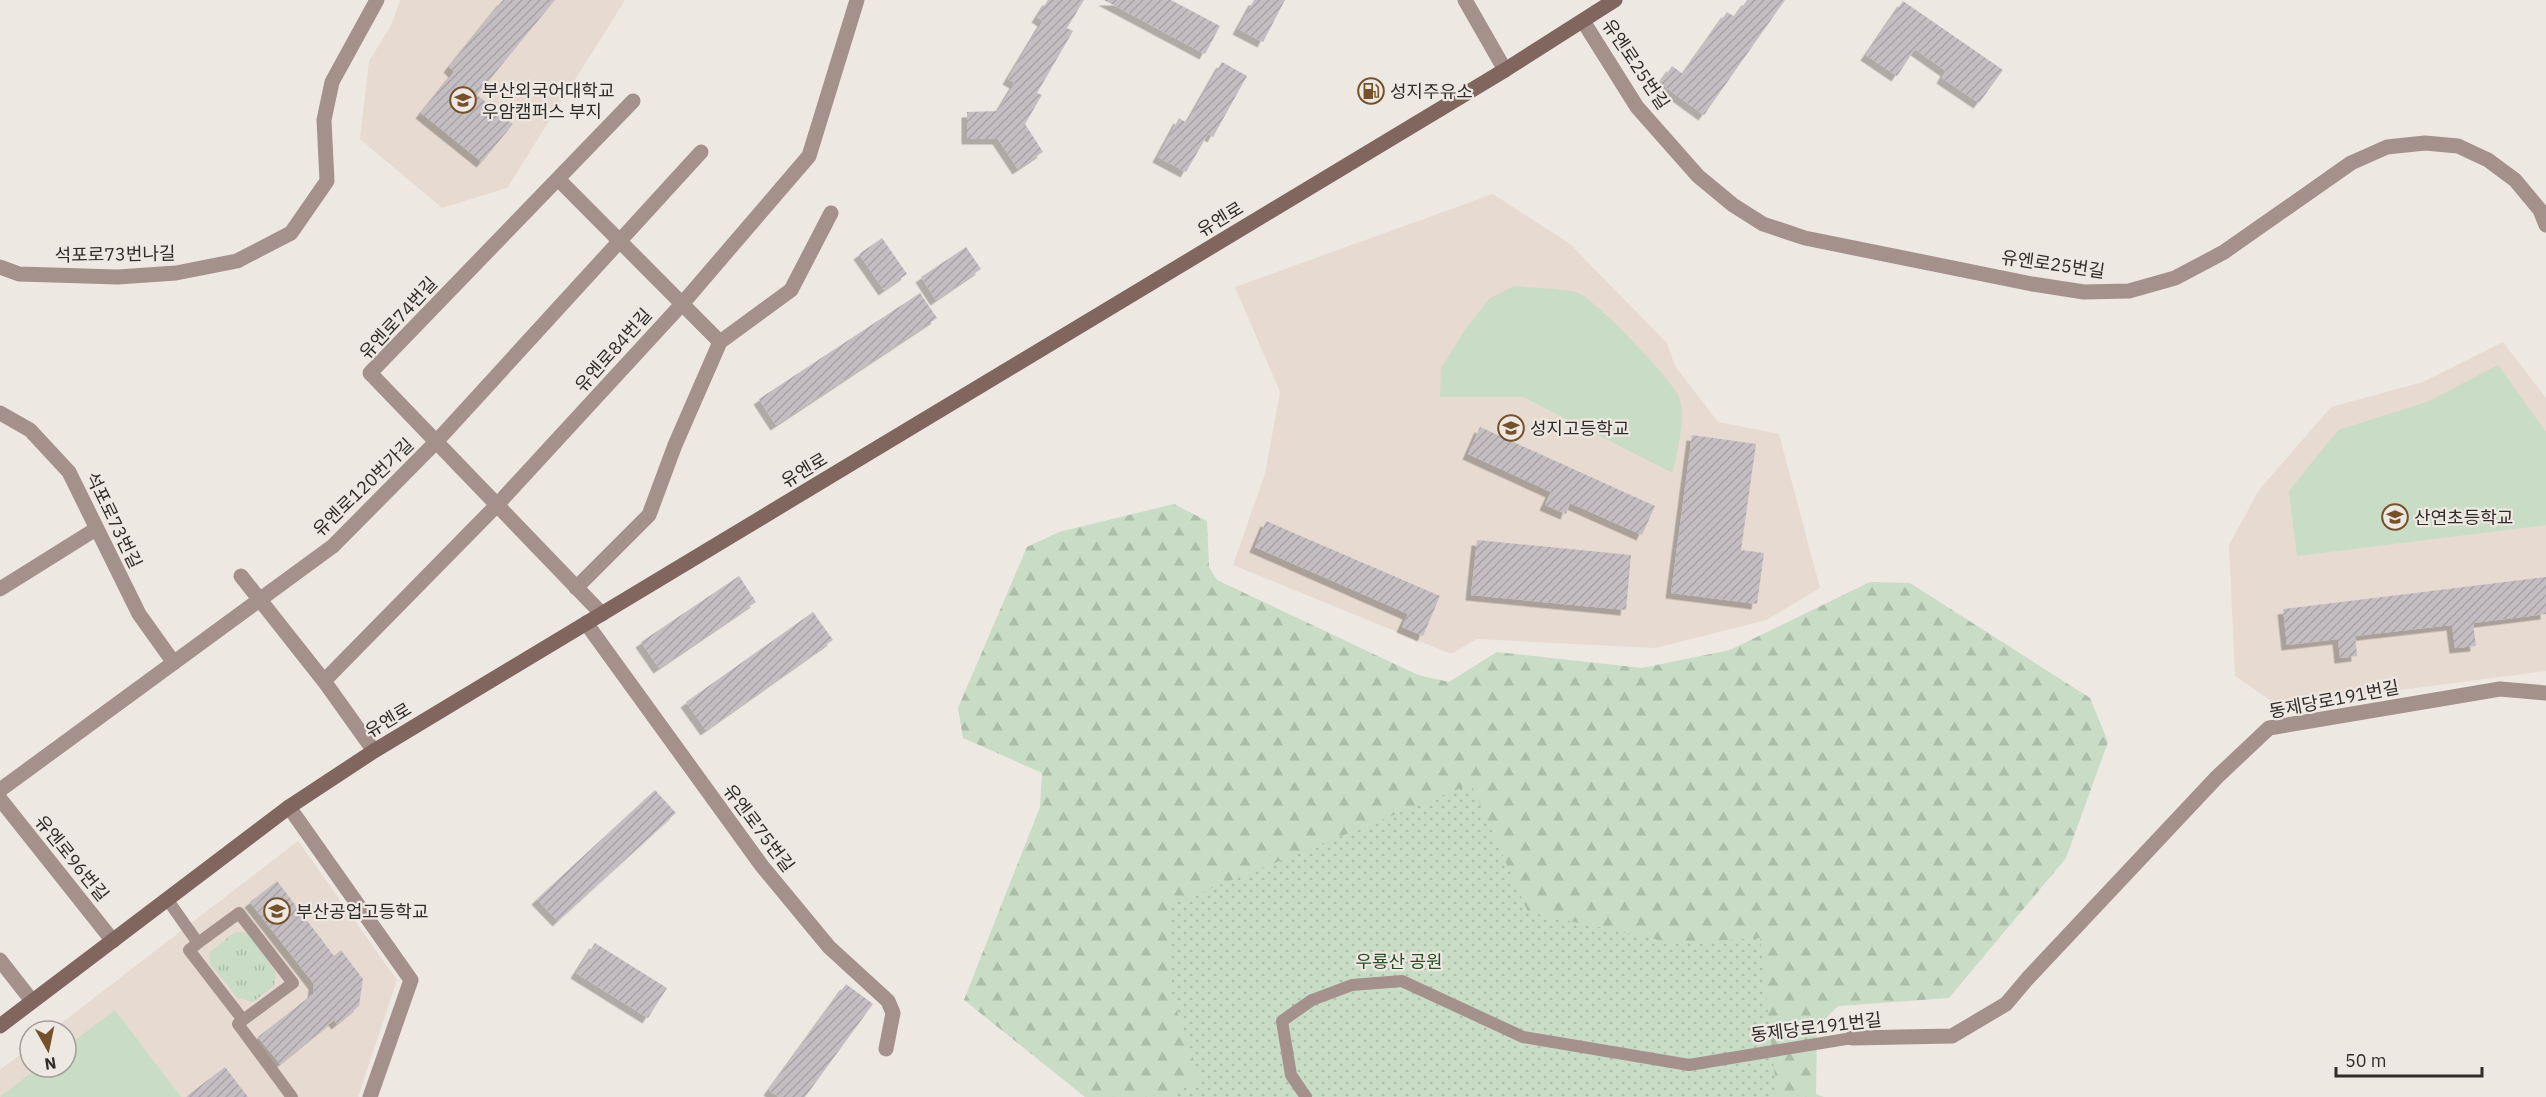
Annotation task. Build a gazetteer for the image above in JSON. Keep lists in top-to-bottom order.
{
  "streets": {
    "main road": ["유엔로"],
    "street": [
      "유엔로25번길",
      "석포로73번나길",
      "유엔로74번길",
      "유엔로84번길",
      "유엔로120번가길",
      "석포로73번길",
      "동제당로191번길",
      "유엔로75번길",
      "유엔로96번길"
    ]
  },
  "crossings": [
    ["유엔로25번길", "유엔로"],
    ["유엔로", "유엔로74번길"],
    ["유엔로", "유엔로75번길"],
    ["유엔로", "유엔로96번길"],
    ["유엔로74번길", "유엔로84번길"],
    ["유엔로74번길", "유엔로120번가길"],
    ["유엔로120번가길", "석포로73번길"]
  ],
  "parks": ["우룡산 공원"],
  "places": {
    "fuel station": ["성지주유소"],
    "school or university": [
      "부산외국어대학교 우암캠퍼스 부지",
      "성지고등학교",
      "산연초등학교",
      "부산공업고등학교"
    ]
  },
  "scale_bar": "50 m",
  "north": "bottom"
}
